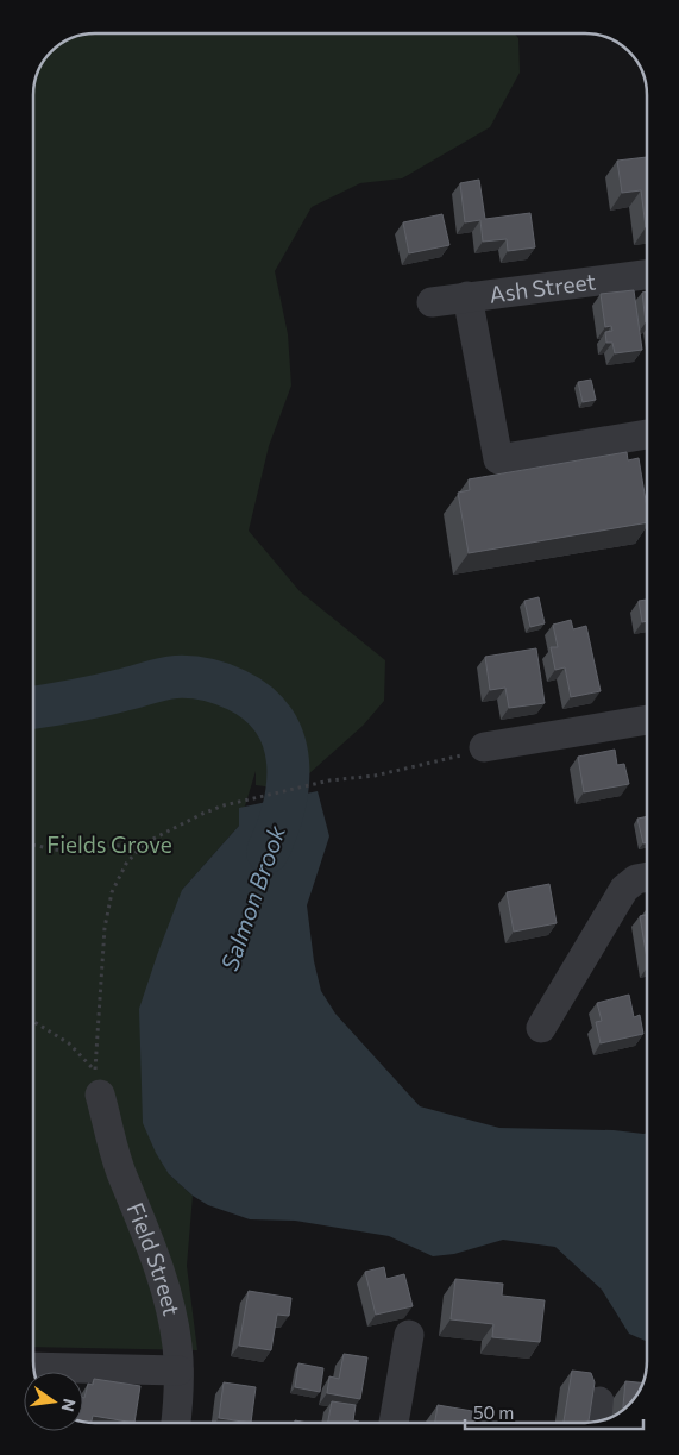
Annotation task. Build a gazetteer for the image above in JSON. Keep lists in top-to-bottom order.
{
  "streets": {
    "street": ["Ash Street", "Field Street"]
  },
  "water": ["Salmon Brook"],
  "parks": ["Fields Grove"],
  "scale_bar": "50 m",
  "north": "right"
}
